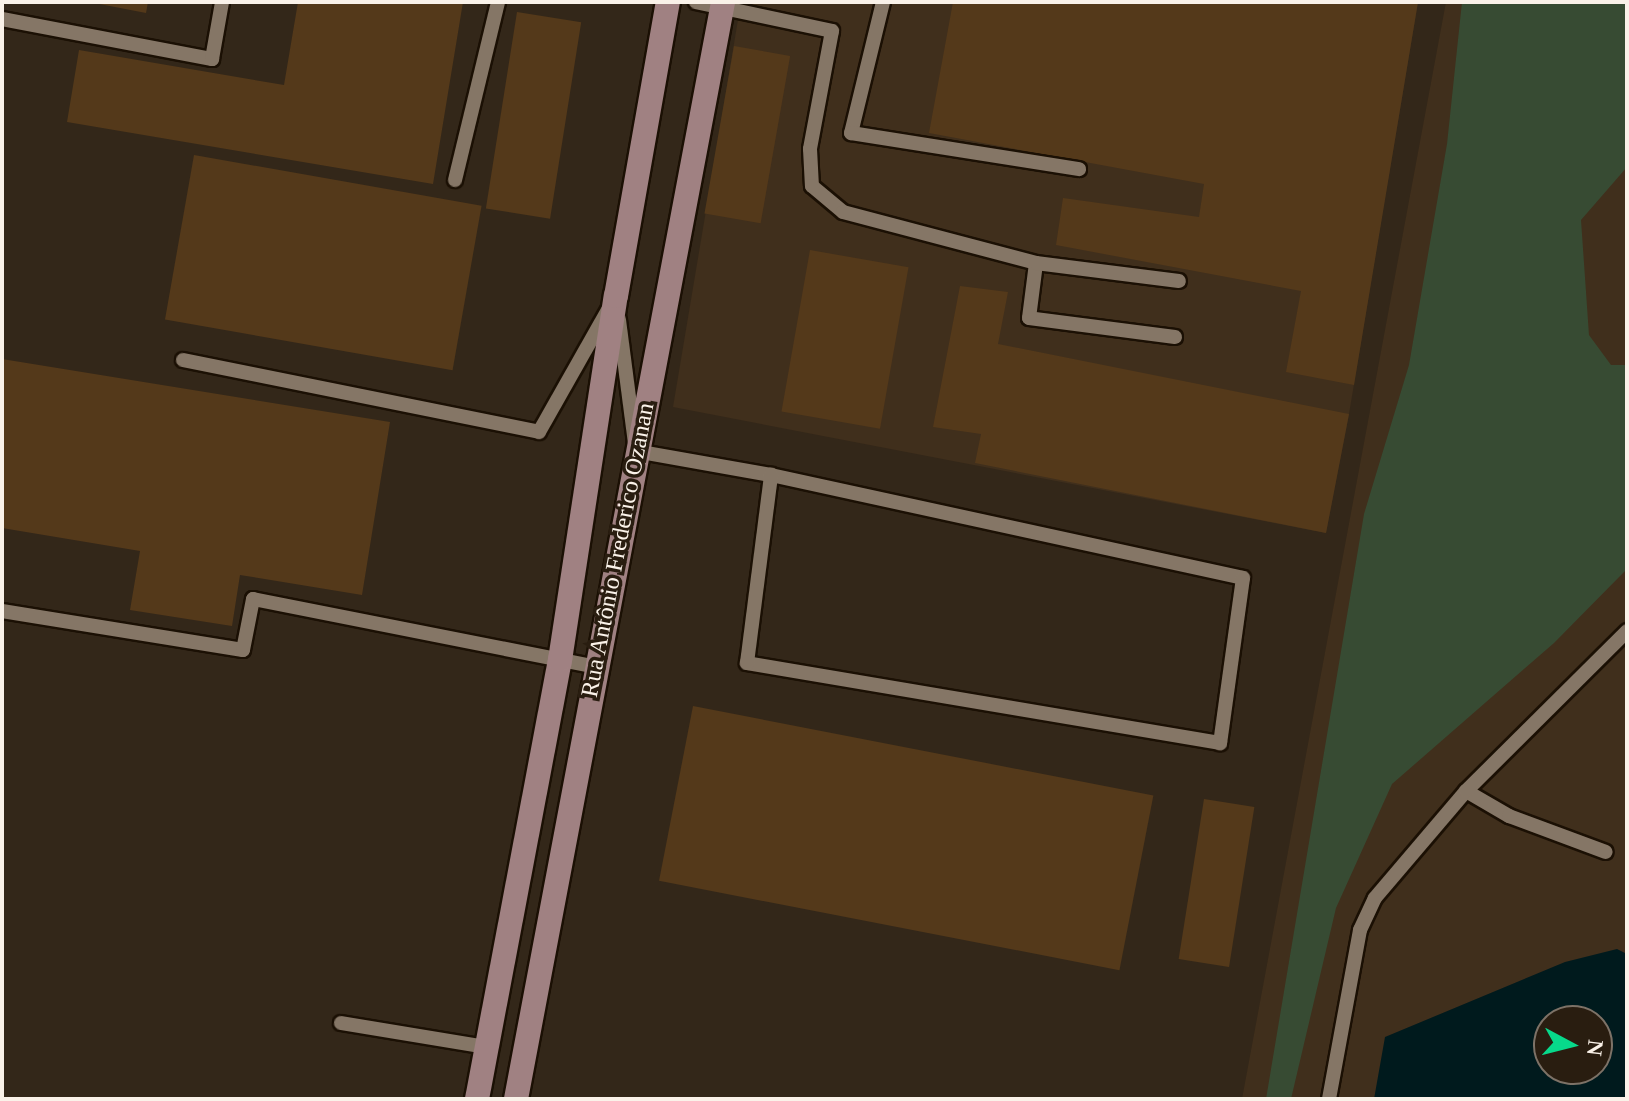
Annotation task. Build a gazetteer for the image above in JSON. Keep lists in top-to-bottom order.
{
  "streets": {
    "main road": ["Rua Antônio Frederico Ozanan"]
  },
  "north": "right"
}
